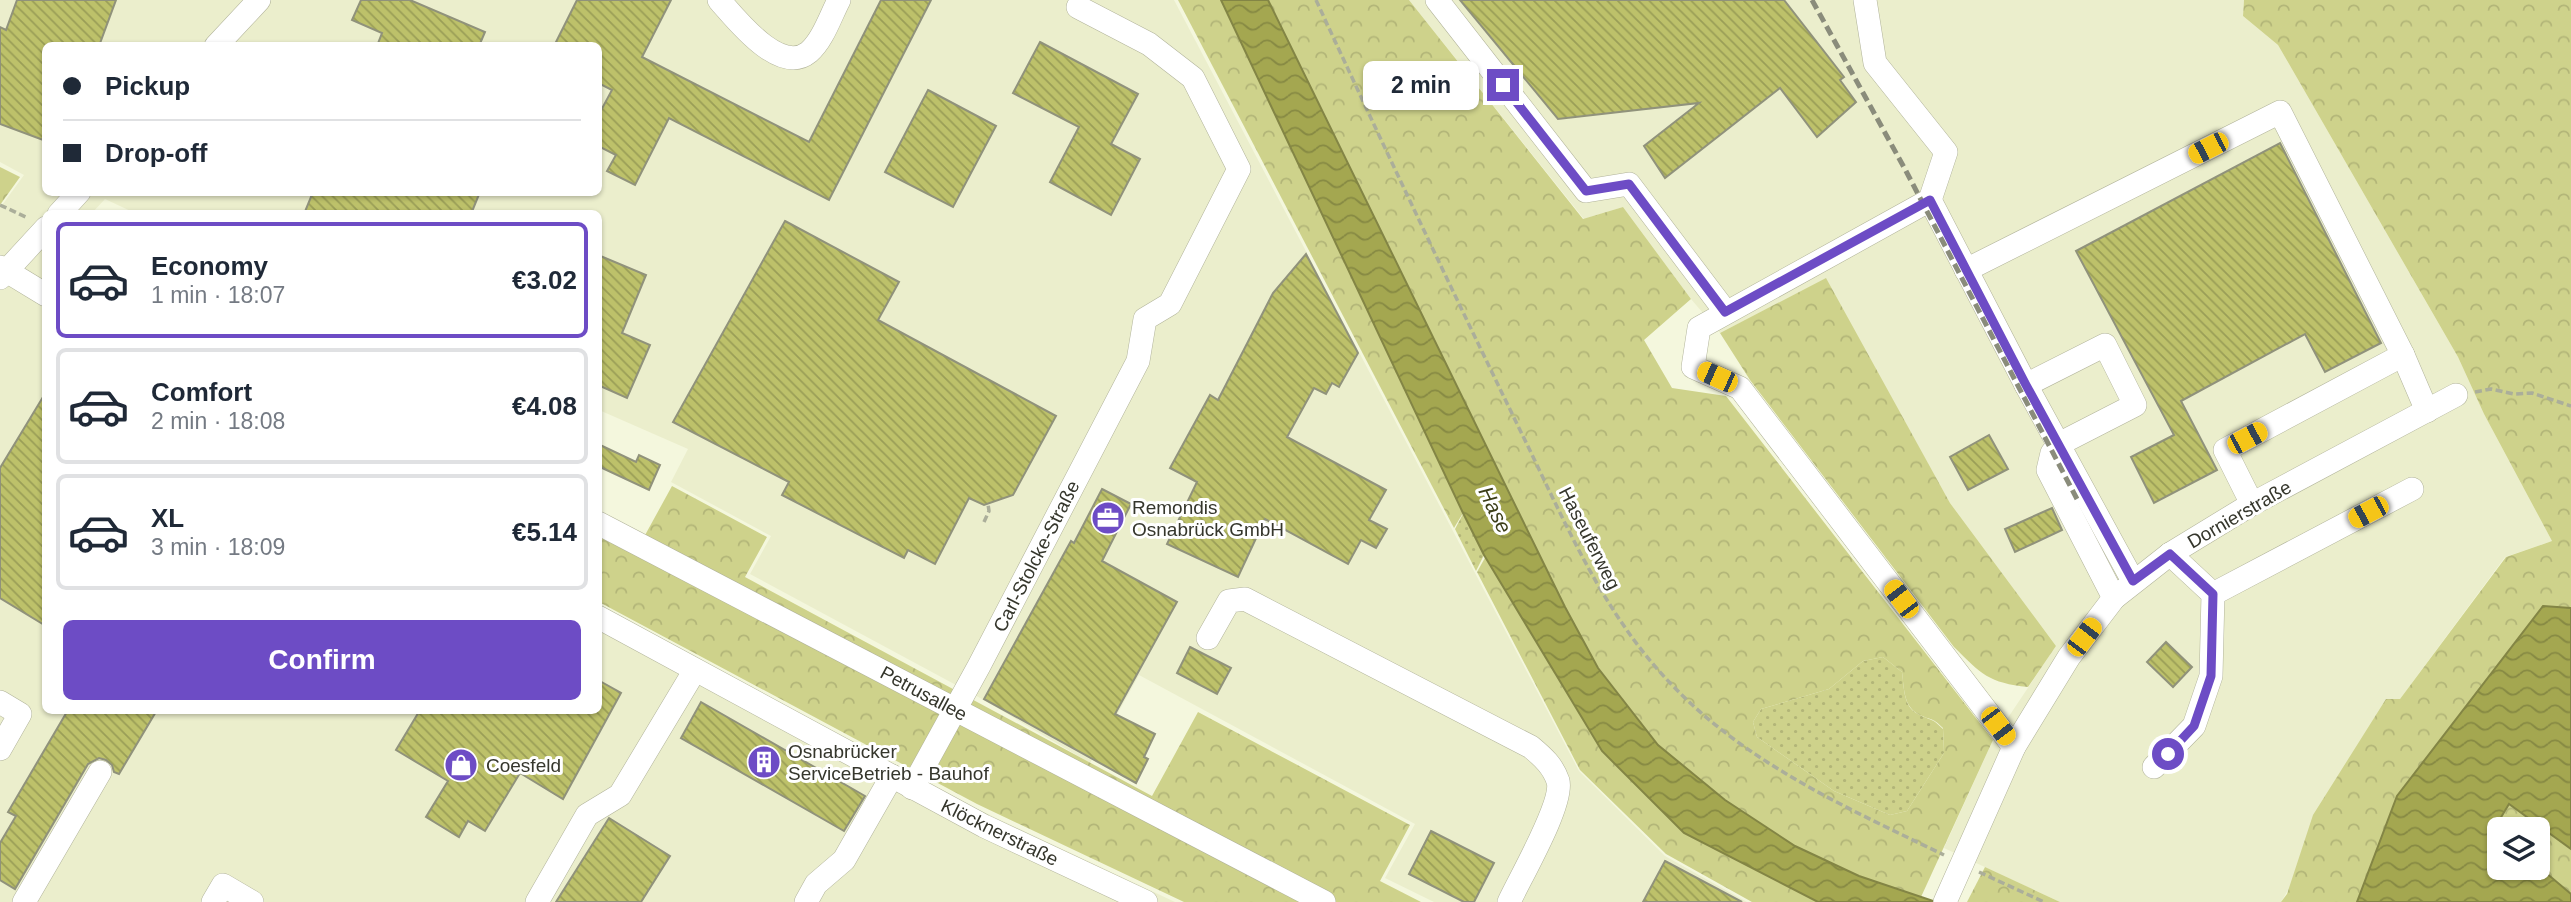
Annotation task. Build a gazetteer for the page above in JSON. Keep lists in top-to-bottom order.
{
  "streets": {
    "street": [
      "Dornierstraße",
      "Carl-Stolcke-Straße",
      "Petrusallee",
      "Klöcknerstraße"
    ],
    "path": ["Haseuferweg"]
  },
  "crossings": [
    ["Dornierstraße", "Haseuferweg"],
    ["Carl-Stolcke-Straße", "Petrusallee"],
    ["Carl-Stolcke-Straße", "Klöcknerstraße"]
  ],
  "water": ["Hase"],
  "places": {
    "office": ["Remondis Osnabrück GmbH"],
    "building": ["Osnabrücker ServiceBetrieb - Bauhof"],
    "shop": ["Coesfeld"]
  },
  "page": {
    "banner": ["Pickup", "Drop-off"],
    "bubble": "2 min",
    "list": [
      {
        "name": "Economy",
        "note": "1 min · 18:07",
        "value": "€3.02"
      },
      {
        "name": "Comfort",
        "note": "2 min · 18:08",
        "value": "€4.08"
      },
      {
        "name": "XL",
        "note": "3 min · 18:09",
        "value": "€5.14"
      }
    ],
    "buttons": "Confirm"
  }
}
